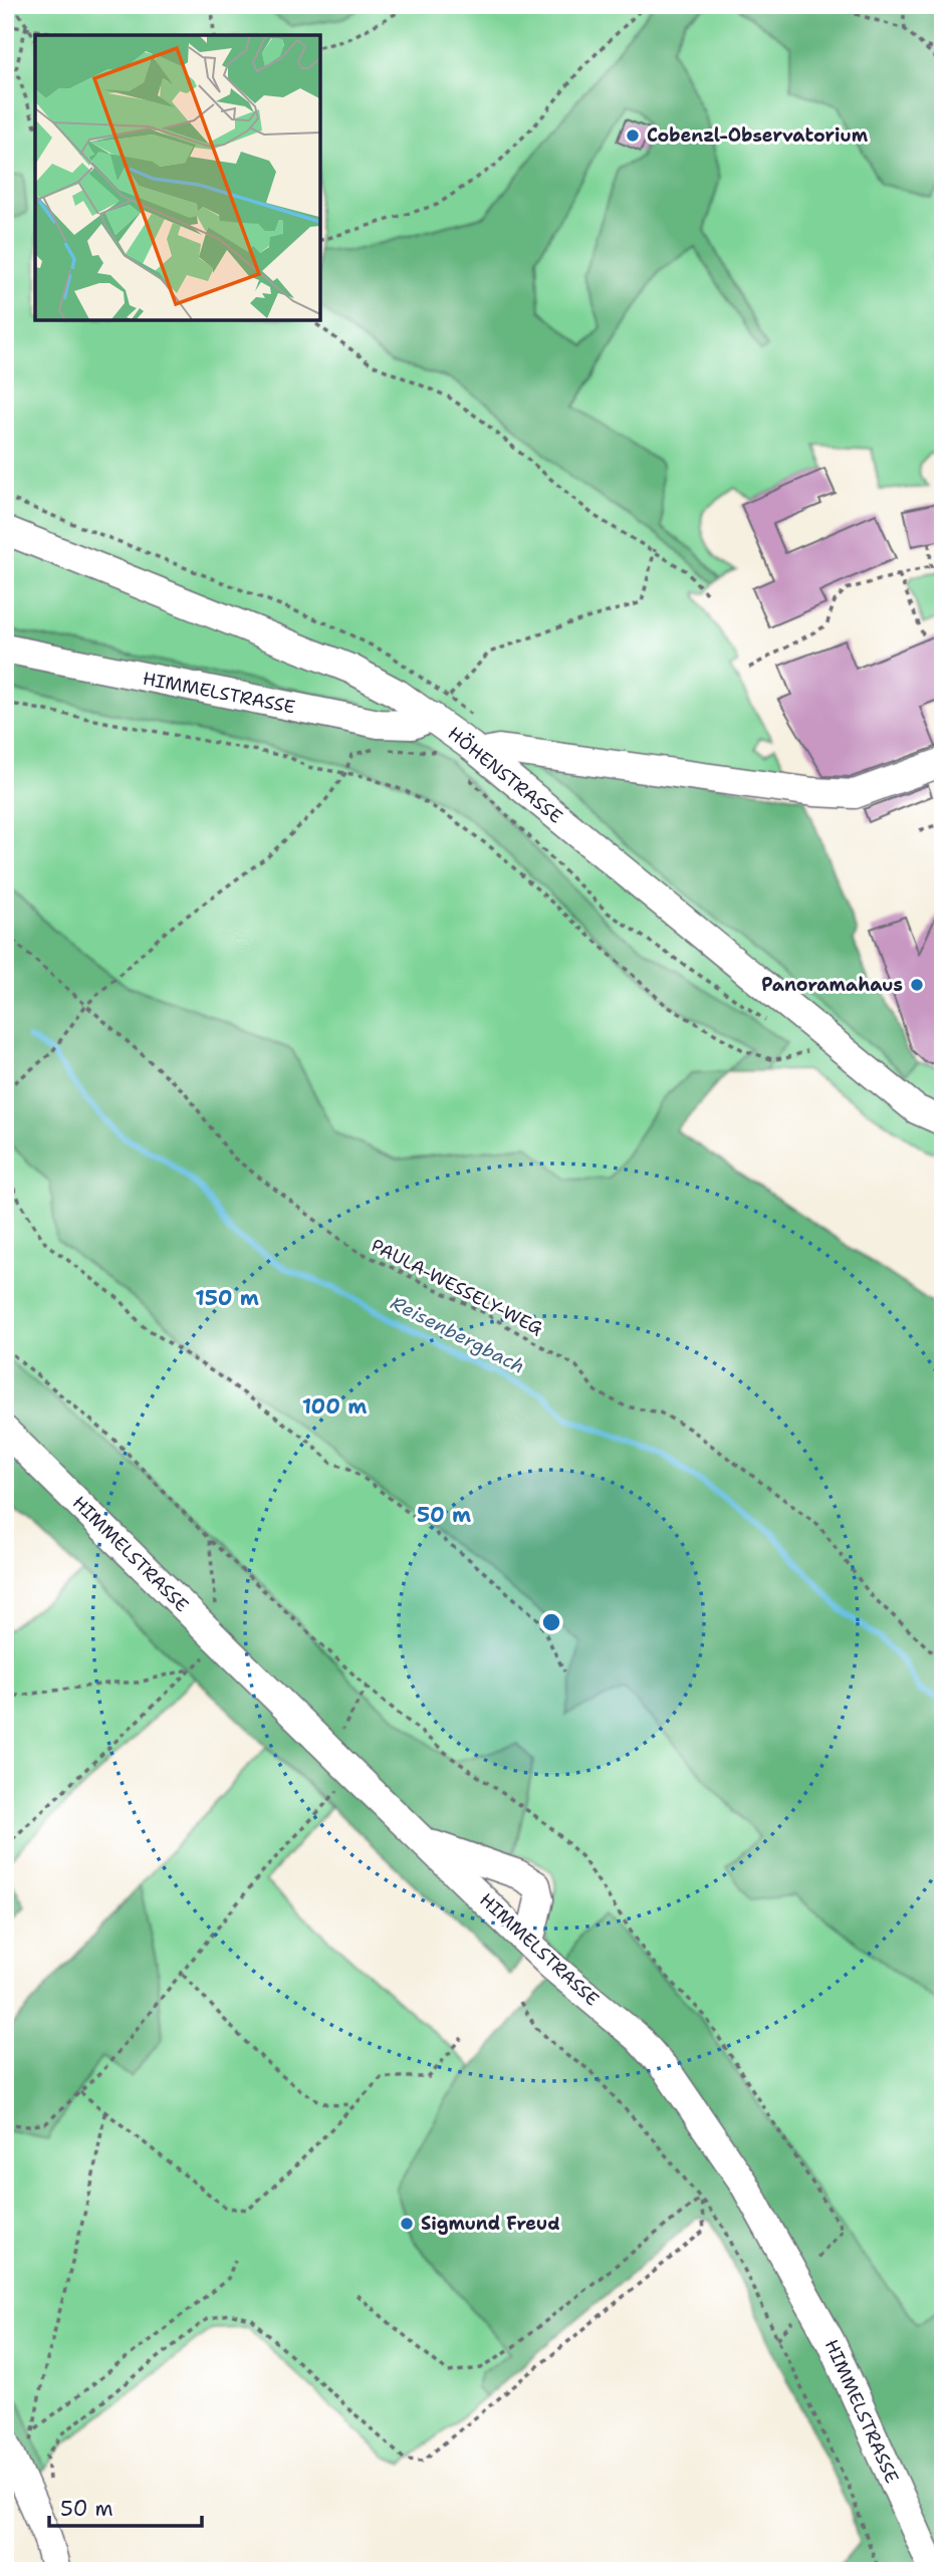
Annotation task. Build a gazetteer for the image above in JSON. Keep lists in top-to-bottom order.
{
  "streets": {
    "street": ["HIMMELSTRASSE", "HÖHENSTRASSE"],
    "path": ["PAULA-WESSELY-WEG"]
  },
  "crossings": [
    ["HIMMELSTRASSE", "HÖHENSTRASSE"]
  ],
  "water": ["Reisenbergbach"],
  "places": ["Cobenzl-Observatorium", "Panoramahaus", "Sigmund Freud"],
  "scale_bar": "50 m",
  "rings": ["150 m", "100 m", "50 m"]
}
